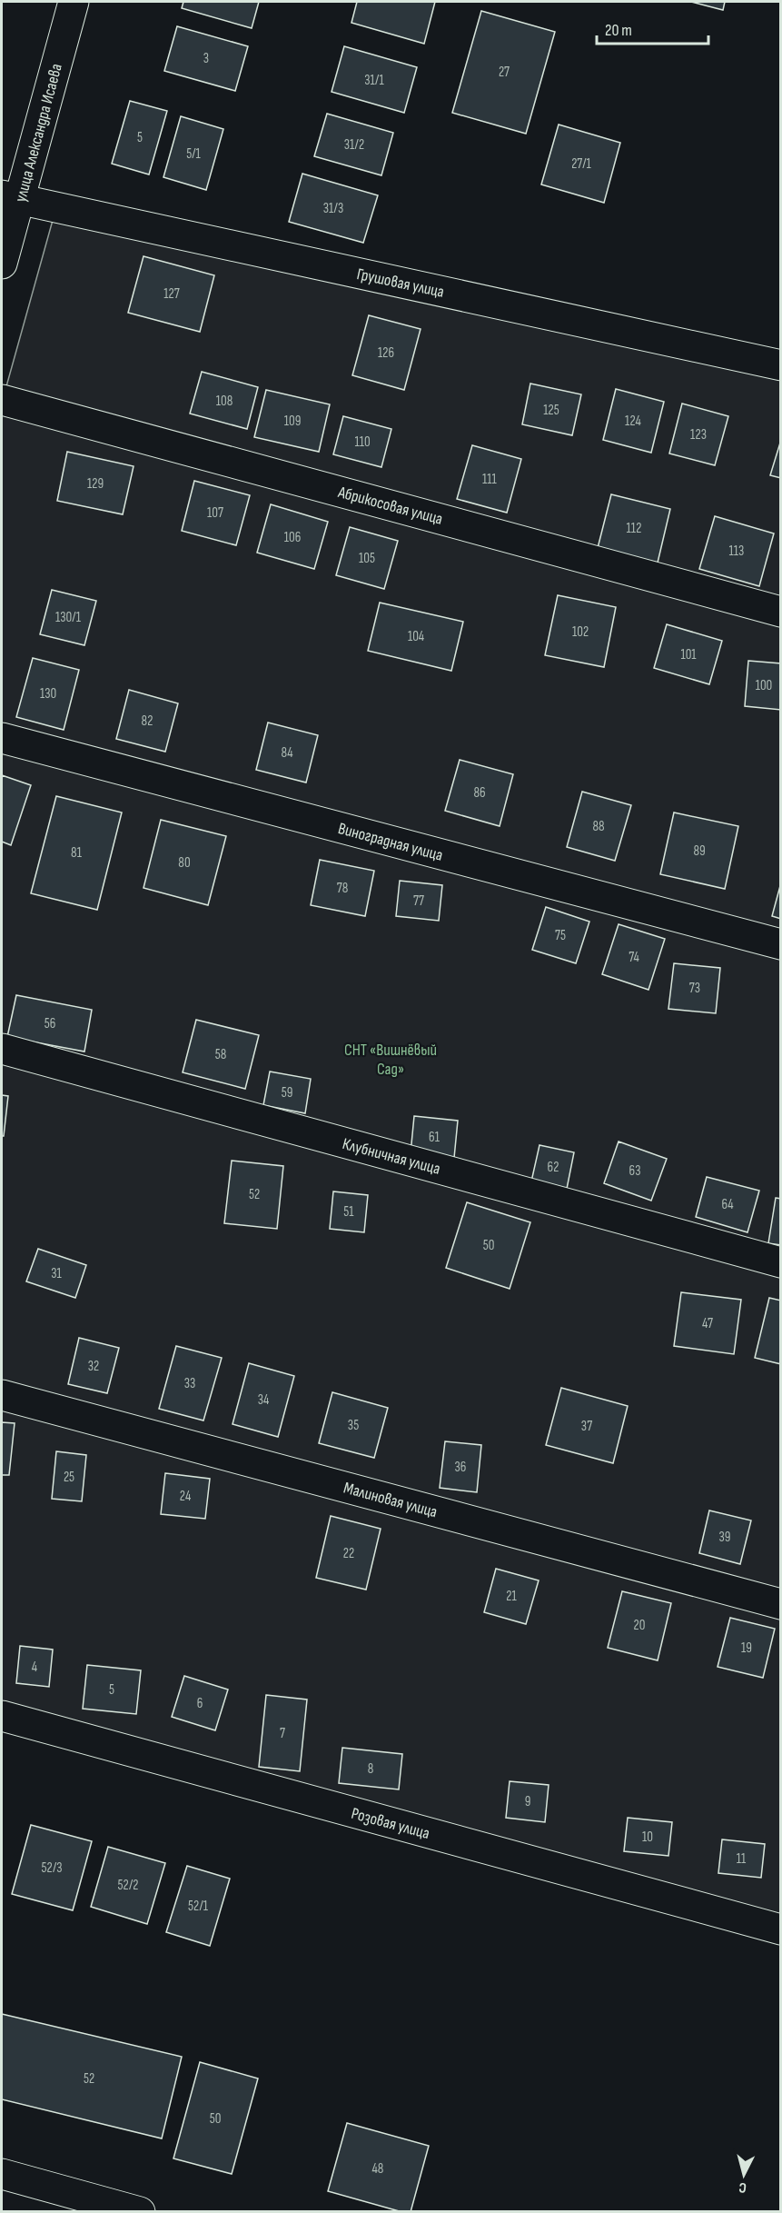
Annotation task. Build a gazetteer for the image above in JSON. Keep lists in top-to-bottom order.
{
  "streets": {
    "street": [
      "улица Александра Исаева",
      "Грушовая улица",
      "Абрикосовая улица",
      "Виноградная улица",
      "Клубничная улица",
      "Малиновая улица",
      "Розовая улица"
    ]
  },
  "crossings": [
    ["улица Александра Исаева", "Грушовая улица"]
  ],
  "parks": ["СНТ «Вишнёвый Cад»"],
  "house_numbers": [
    "3",
    "27",
    "31/1",
    "5",
    "31/2",
    "5/1",
    "27/1",
    "31/3",
    "127",
    "126",
    "108",
    "125",
    "109",
    "124",
    "123",
    "110",
    "111",
    "129",
    "107",
    "112",
    "106",
    "113",
    "105",
    "130/1",
    "102",
    "104",
    "101",
    "100",
    "130",
    "82",
    "84",
    "86",
    "88",
    "89",
    "81",
    "80",
    "78",
    "77",
    "75",
    "74",
    "73",
    "56",
    "58",
    "59",
    "61",
    "62",
    "63",
    "52",
    "64",
    "51",
    "50",
    "31",
    "47",
    "32",
    "33",
    "34",
    "35",
    "37",
    "36",
    "25",
    "24",
    "39",
    "22",
    "21",
    "20",
    "19",
    "4",
    "5",
    "6",
    "7",
    "8",
    "9",
    "10",
    "11",
    "52/3",
    "52/2",
    "52/1",
    "52",
    "50",
    "48"
  ],
  "scale_bar": "20 m",
  "north": "bottom"
}
